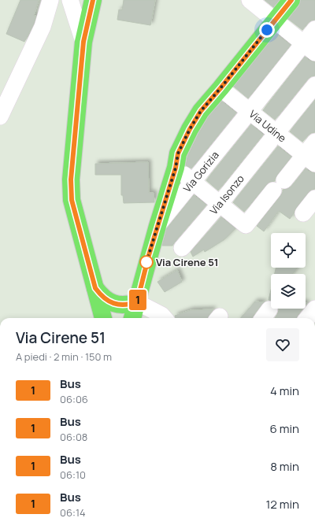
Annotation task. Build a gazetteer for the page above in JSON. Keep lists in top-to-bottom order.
{
  "streets": {
    "street": ["Via Udine", "Via Gorizia", "Via Isonzo"]
  },
  "crossings": [
    ["Via Udine", "Via Isonzo"]
  ],
  "places": ["Via Cirene 51"],
  "lines": ["bus line 1"],
  "page": {
    "on_map": "1",
    "heading": ["Via Cirene 51", "A piedi · 2 min · 150 m"],
    "list": [
      {
        "mark": "1",
        "name": "Bus",
        "note": "06:06",
        "value": "4 min"
      },
      {
        "mark": "1",
        "name": "Bus",
        "note": "06:08",
        "value": "6 min"
      },
      {
        "mark": "1",
        "name": "Bus",
        "note": "06:10",
        "value": "8 min"
      },
      {
        "mark": "1",
        "name": "Bus",
        "note": "06:14",
        "value": "12 min"
      }
    ]
  }
}
